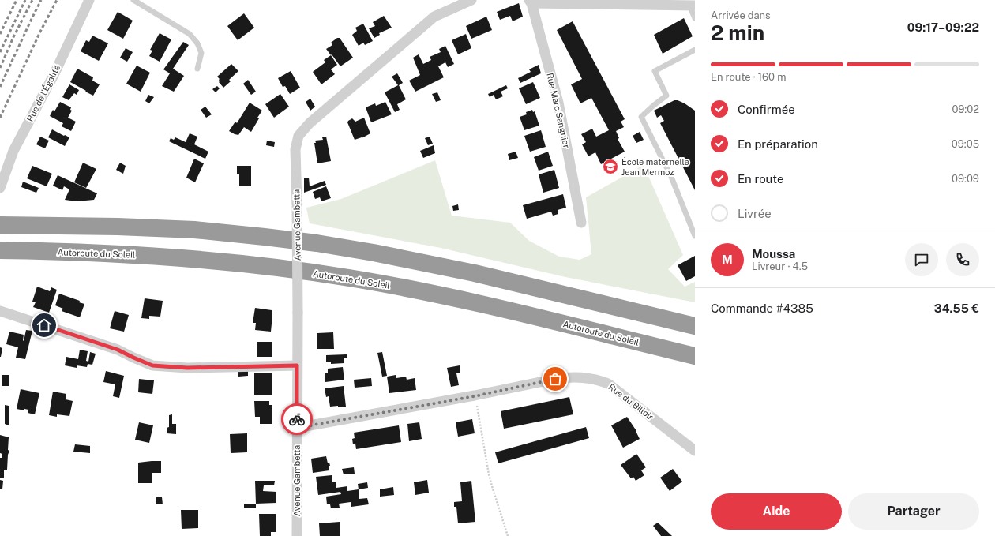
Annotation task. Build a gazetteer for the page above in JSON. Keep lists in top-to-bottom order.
{
  "streets": {
    "highway": ["Autoroute du Soleil"],
    "street": [
      "Rue de l'Égalité",
      "Rue Marc Sangnier",
      "Avenue Gambetta",
      "Rue du Billoir"
    ]
  },
  "crossings": [
    ["Avenue Gambetta", "Rue du Billoir"]
  ],
  "places": {
    "school or university": ["École maternelle Jean Mermoz"]
  },
  "page": {
    "heading": ["2 min", "Arrivée dans", "09:17–09:22"],
    "panel": [
      "Moussa",
      "Livreur · 4.5",
      "Commande #4385",
      "34.55 €"
    ],
    "bar": "En route · 160 m",
    "list": [
      ["Confirmée", "09:02"],
      ["En préparation", "09:05"],
      ["En route", "09:09"],
      "Livrée"
    ],
    "round": "M",
    "buttons": ["Aide", "Partager"]
  }
}
